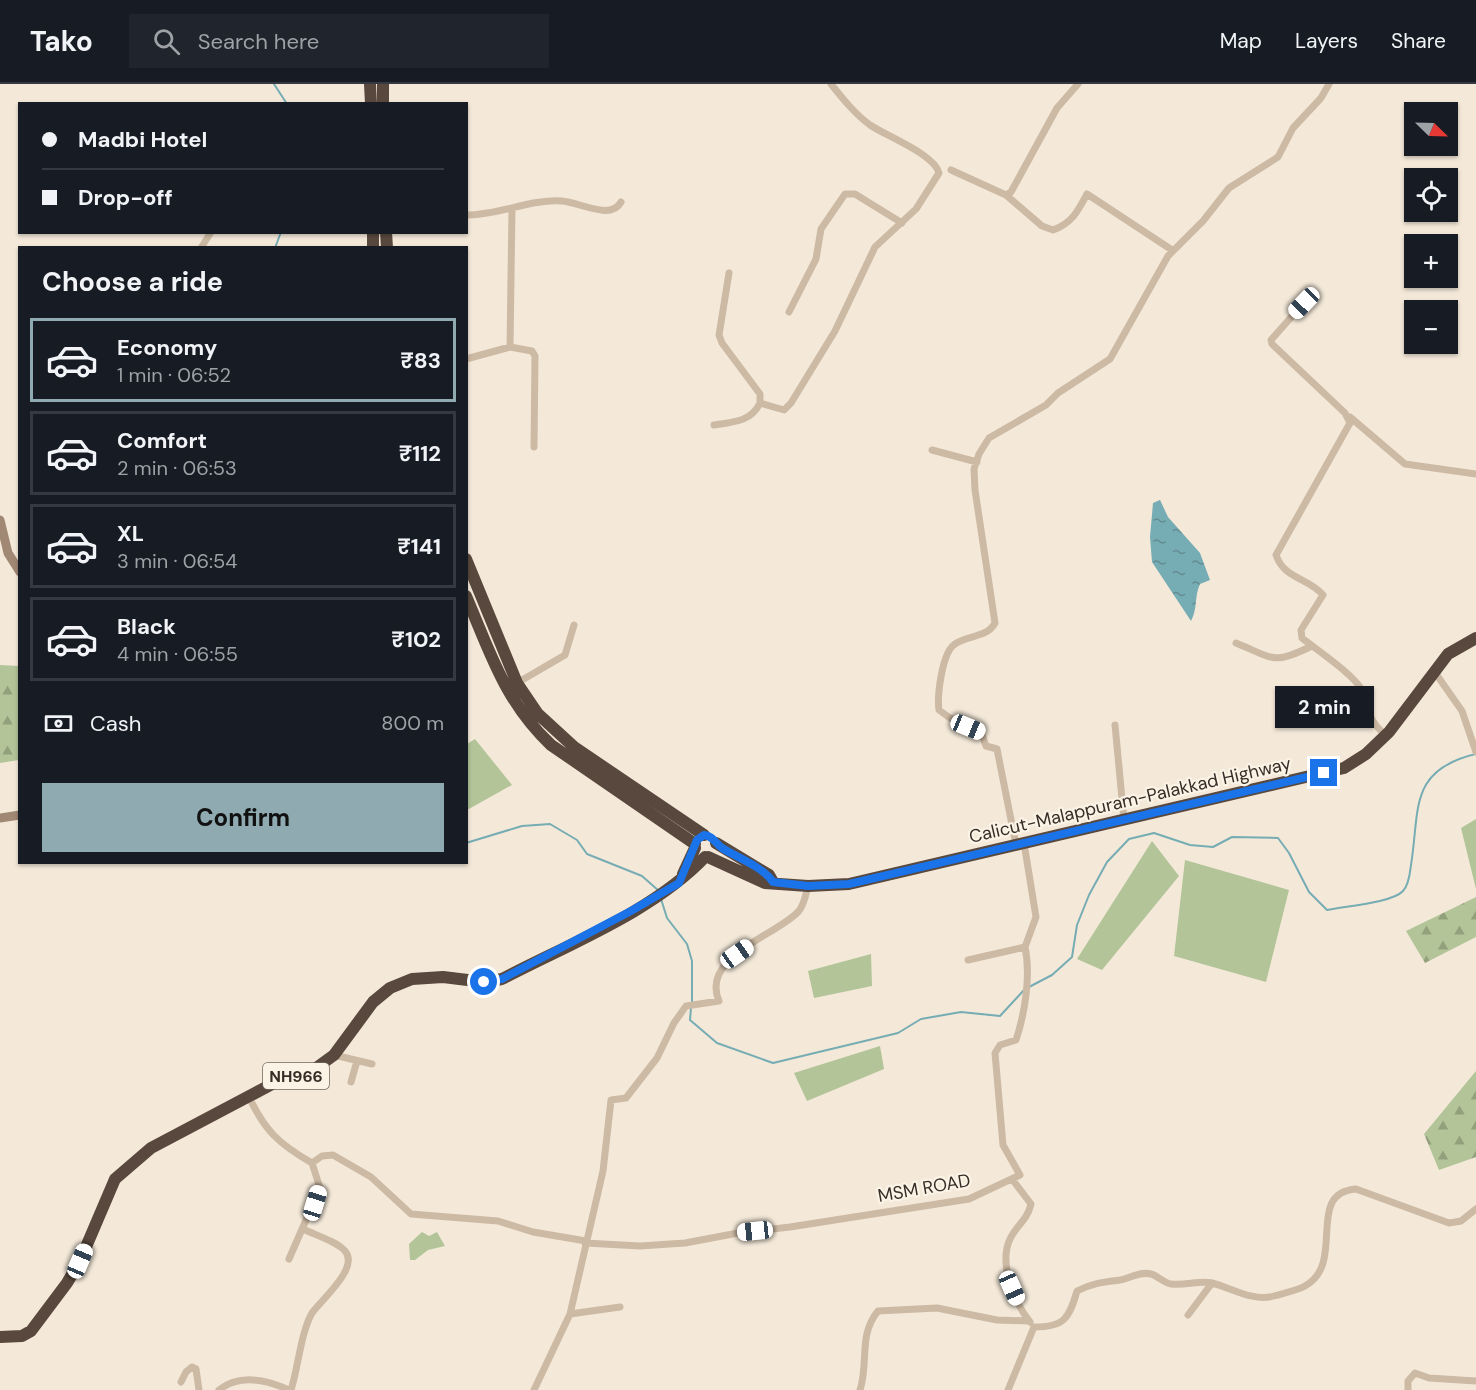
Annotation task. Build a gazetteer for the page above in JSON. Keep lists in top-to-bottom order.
{
  "streets": {
    "highway": ["Calicut-Malappuram-Palakkad Highway", "NH966"],
    "street": ["MSM ROAD"]
  },
  "crossings": [
    ["Calicut-Malappuram-Palakkad Highway", "NH966"]
  ],
  "north": "bottom right",
  "page": {
    "header": "Tako",
    "search": "Search here",
    "nav": ["Map", "Layers", "Share"],
    "map_buttons": ["+", "−"],
    "banner": ["Madbi Hotel", "Drop-off"],
    "heading": "Choose a ride",
    "list": [
      {
        "name": "Economy",
        "note": "1 min · 06:52",
        "value": "₹83"
      },
      {
        "name": "Comfort",
        "note": "2 min · 06:53",
        "value": "₹112"
      },
      {
        "name": "XL",
        "note": "3 min · 06:54",
        "value": "₹141"
      },
      {
        "name": "Black",
        "note": "4 min · 06:55",
        "value": "₹102"
      }
    ],
    "bubble": "2 min",
    "pay": ["Cash", "800 m"],
    "buttons": "Confirm"
  }
}
